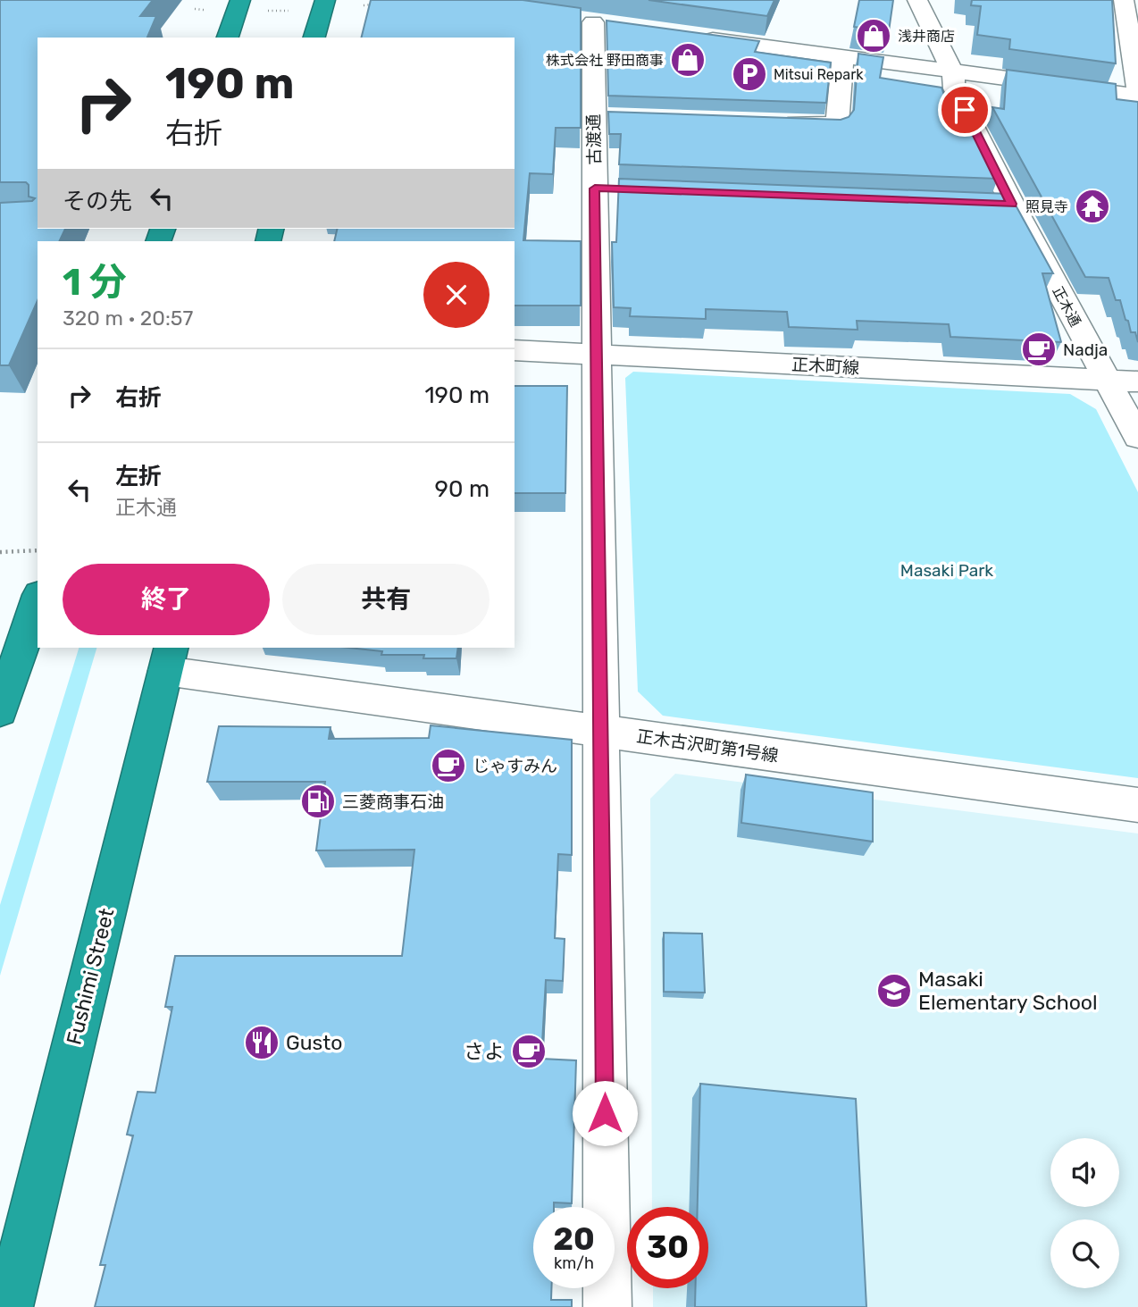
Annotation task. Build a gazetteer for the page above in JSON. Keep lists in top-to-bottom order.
{
  "streets": {
    "highway": ["Fushimi Street"],
    "street": [
      "古渡通",
      "正木通",
      "正木町線",
      "正木古沢町第1号線"
    ]
  },
  "crossings": [
    ["古渡通", "正木町線"],
    ["古渡通", "正木古沢町第1号線"],
    ["正木通", "正木町線"],
    ["正木古沢町第1号線", "Fushimi Street"]
  ],
  "parks": ["Masaki Park"],
  "places": {
    "shop": ["浅井商店", "株式会社 野田商事"],
    "parking": ["Mitsui Repark"],
    "temple": ["照見寺"],
    "cafe": ["Nadja", "じゃすみん", "さよ"],
    "fuel station": ["三菱商事石油"],
    "school or university": ["Masaki Elementary School"],
    "restaurant": ["Gusto"]
  },
  "page": {
    "turn": ["190 m", "右折"],
    "then": "その先",
    "heading": ["1 分", "320 m · 20:57"],
    "list": [
      {
        "name": "右折",
        "value": "190 m"
      },
      {
        "name": "左折",
        "note": "正木通",
        "value": "90 m"
      }
    ],
    "buttons": ["終了", "共有"],
    "speed": "20 km/h",
    "limit": "30"
  }
}
